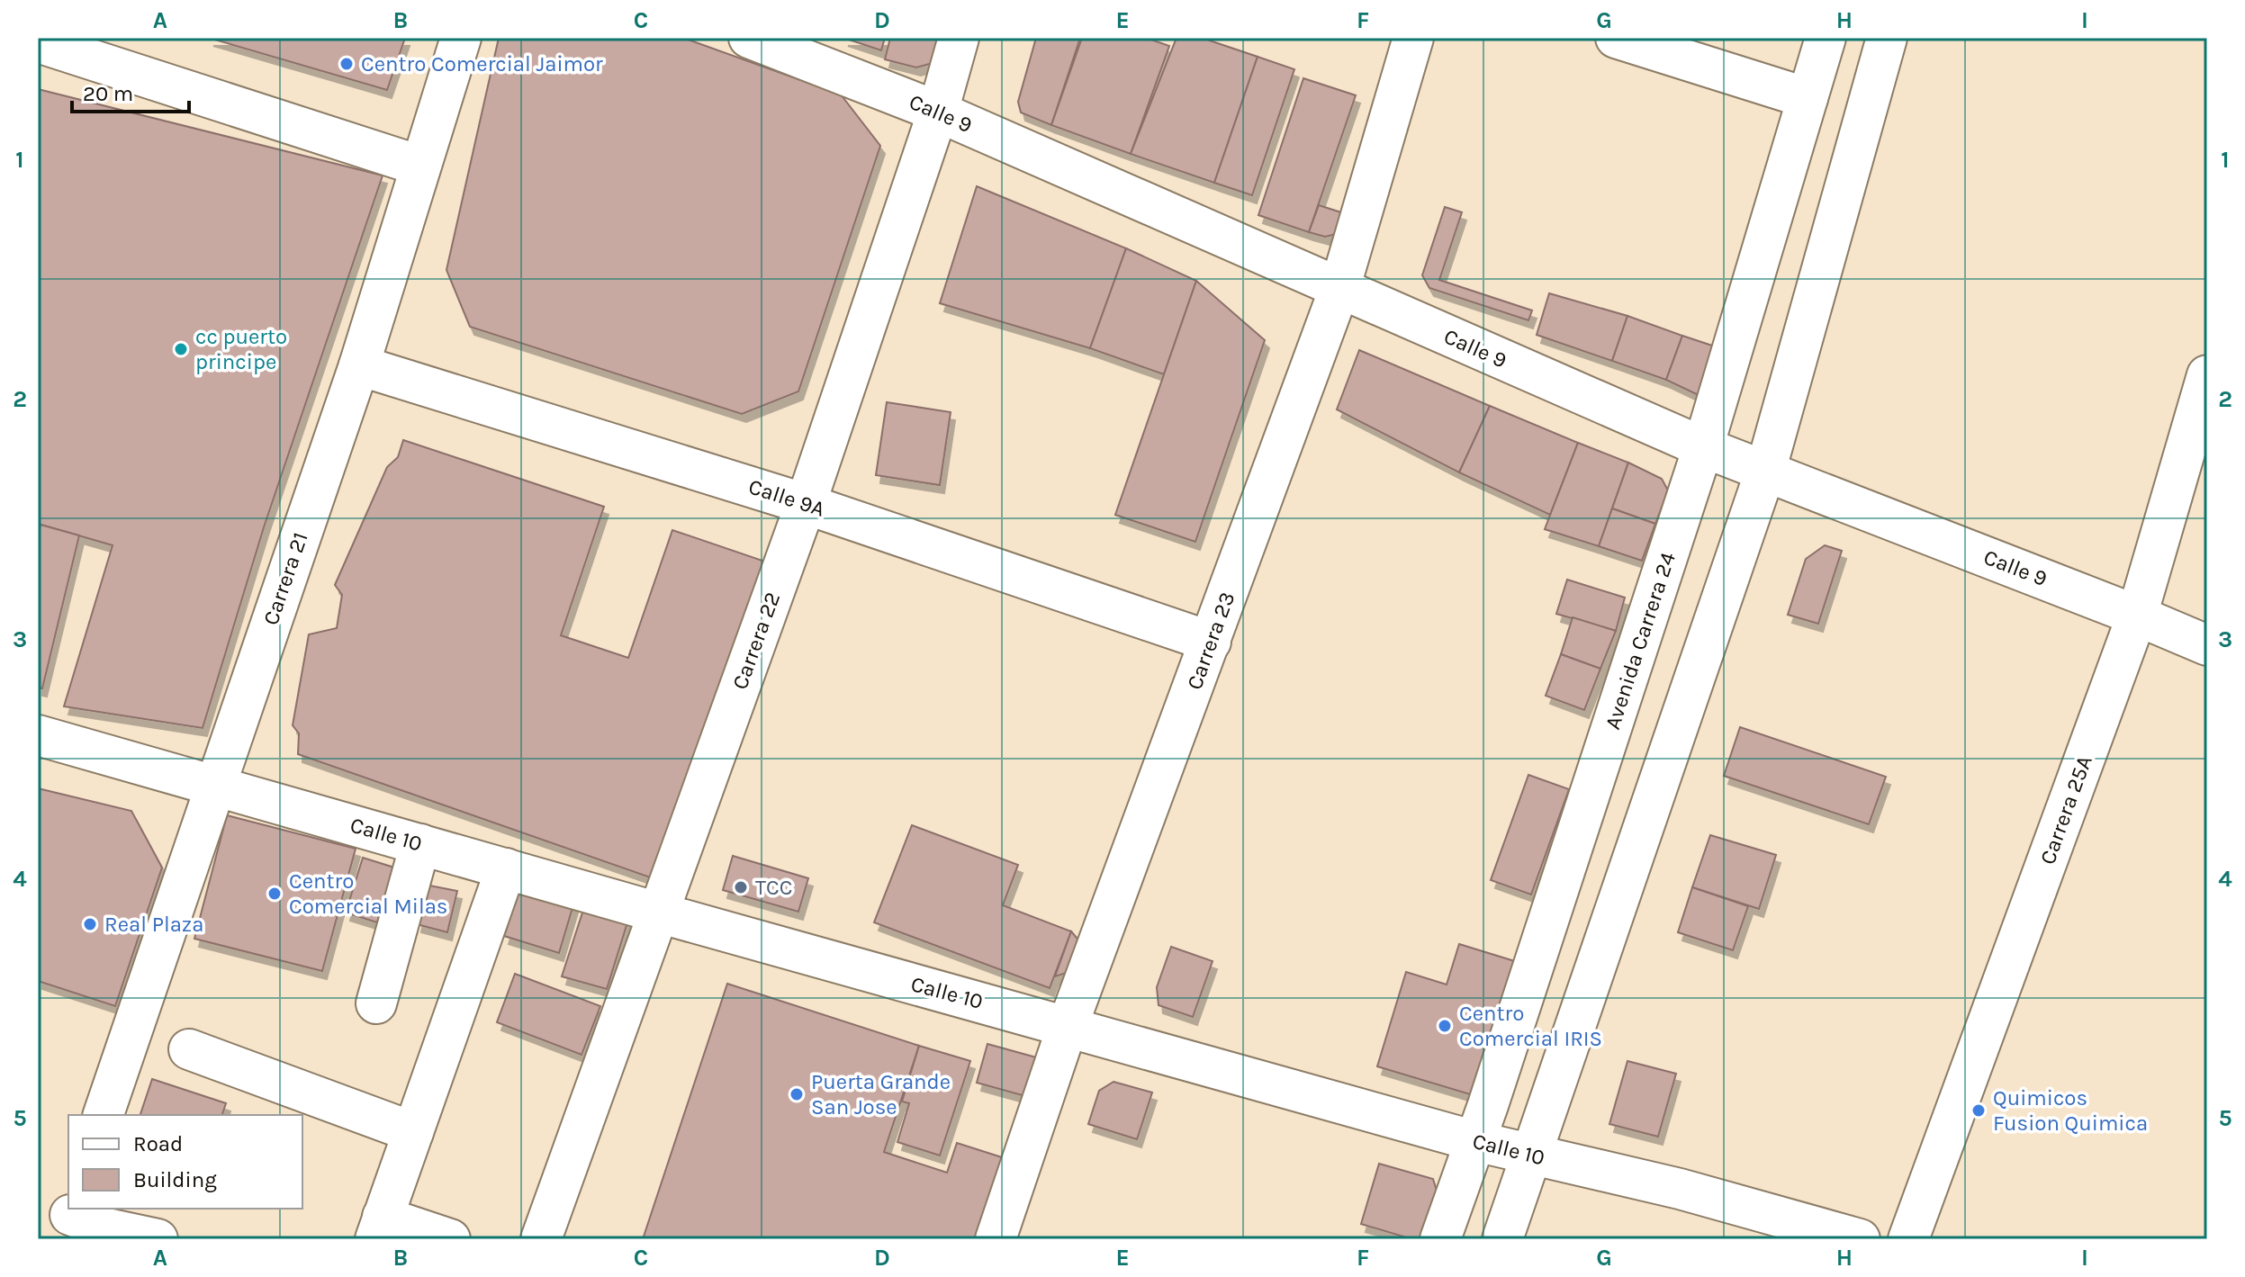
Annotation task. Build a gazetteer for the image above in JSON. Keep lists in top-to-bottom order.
{
  "streets": {
    "street": [
      "Calle 9",
      "Calle 9A",
      "Carrera 21",
      "Carrera 22",
      "Carrera 23",
      "Avenida Carrera 24",
      "Carrera 25A",
      "Calle 10"
    ]
  },
  "crossings": [
    ["Calle 9", "Carrera 22"],
    ["Calle 9", "Carrera 23"],
    ["Calle 9", "Avenida Carrera 24"],
    ["Calle 9", "Carrera 25A"],
    ["Calle 9A", "Carrera 21"],
    ["Calle 9A", "Carrera 22"],
    ["Calle 9A", "Carrera 23"],
    ["Carrera 21", "Calle 10"],
    ["Carrera 22", "Calle 10"],
    ["Carrera 23", "Calle 10"],
    ["Avenida Carrera 24", "Calle 10"]
  ],
  "places": [
    "Centro Comercial Jaimor",
    "cc puerto principe",
    "TCC",
    "Centro Comercial Milas",
    "Real Plaza",
    "Centro Comercial IRIS",
    "Puerta Grande San Jose",
    "Quimicos Fusion Quimica"
  ],
  "legend": ["Road", "Building"],
  "scale_bar": "20 m",
  "grid": {
    "columns": [
      "A",
      "B",
      "C",
      "D",
      "E",
      "F",
      "G",
      "H",
      "I"
    ],
    "rows": [
      "1",
      "2",
      "3",
      "4",
      "5"
    ]
  }
}
